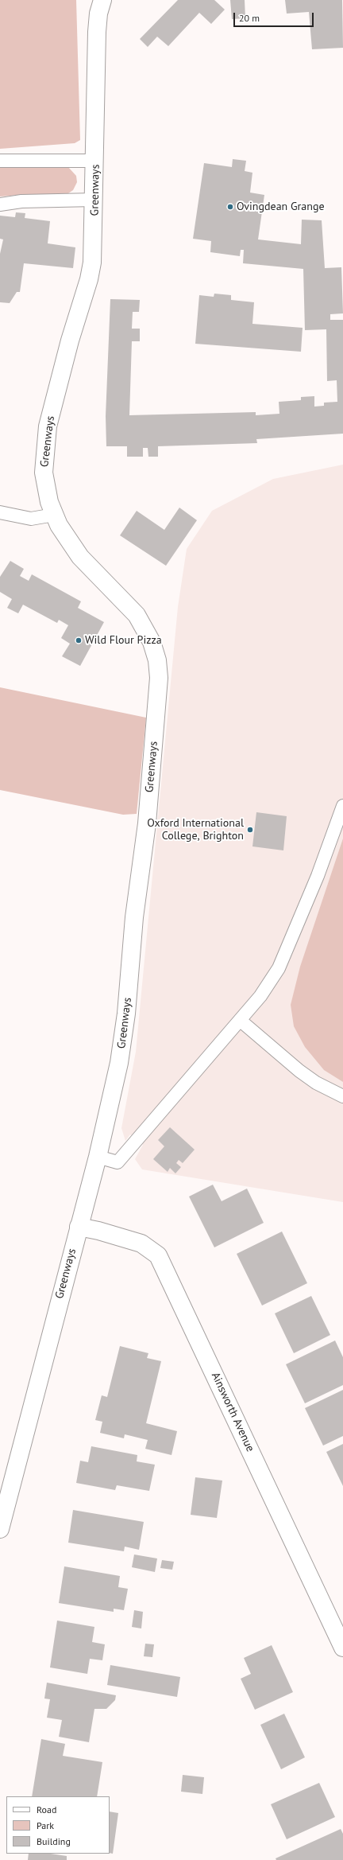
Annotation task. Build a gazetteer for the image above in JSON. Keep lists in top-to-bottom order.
{
  "streets": {
    "street": ["Greenways", "Ainsworth Avenue"]
  },
  "crossings": [
    ["Greenways", "Ainsworth Avenue"]
  ],
  "places": ["Ovingdean Grange", "Wild Flour Pizza", "Oxford International College, Brighton"],
  "legend": ["Road", "Park", "Building"],
  "scale_bar": "20 m"
}
